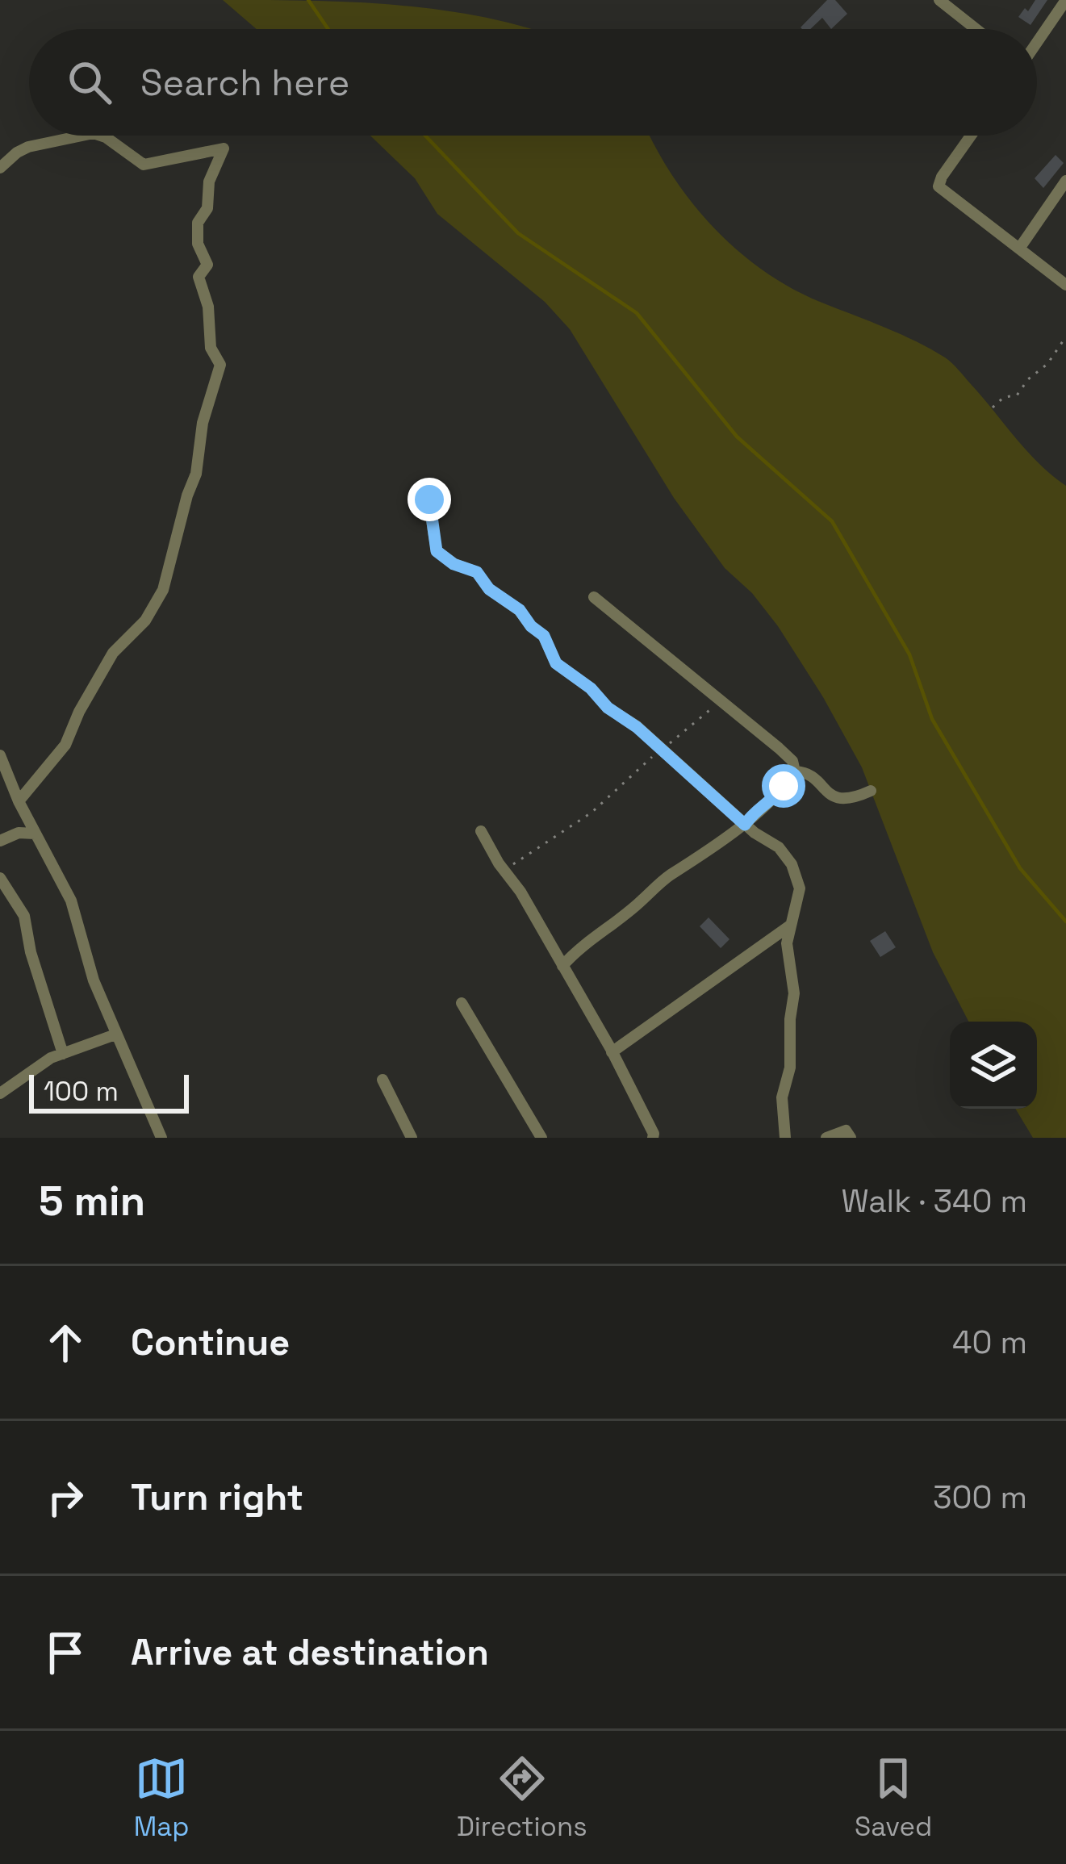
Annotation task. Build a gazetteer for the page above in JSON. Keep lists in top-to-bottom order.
{
  "scale_bar": "100 m",
  "page": {
    "search": "Search here",
    "scale": "100 m",
    "heading": ["5 min", "Walk · 340 m"],
    "list": [
      ["Continue", "40 m"],
      ["Turn right", "300 m"],
      "Arrive at destination"
    ],
    "nav": ["Map", "Directions", "Saved"]
  }
}
